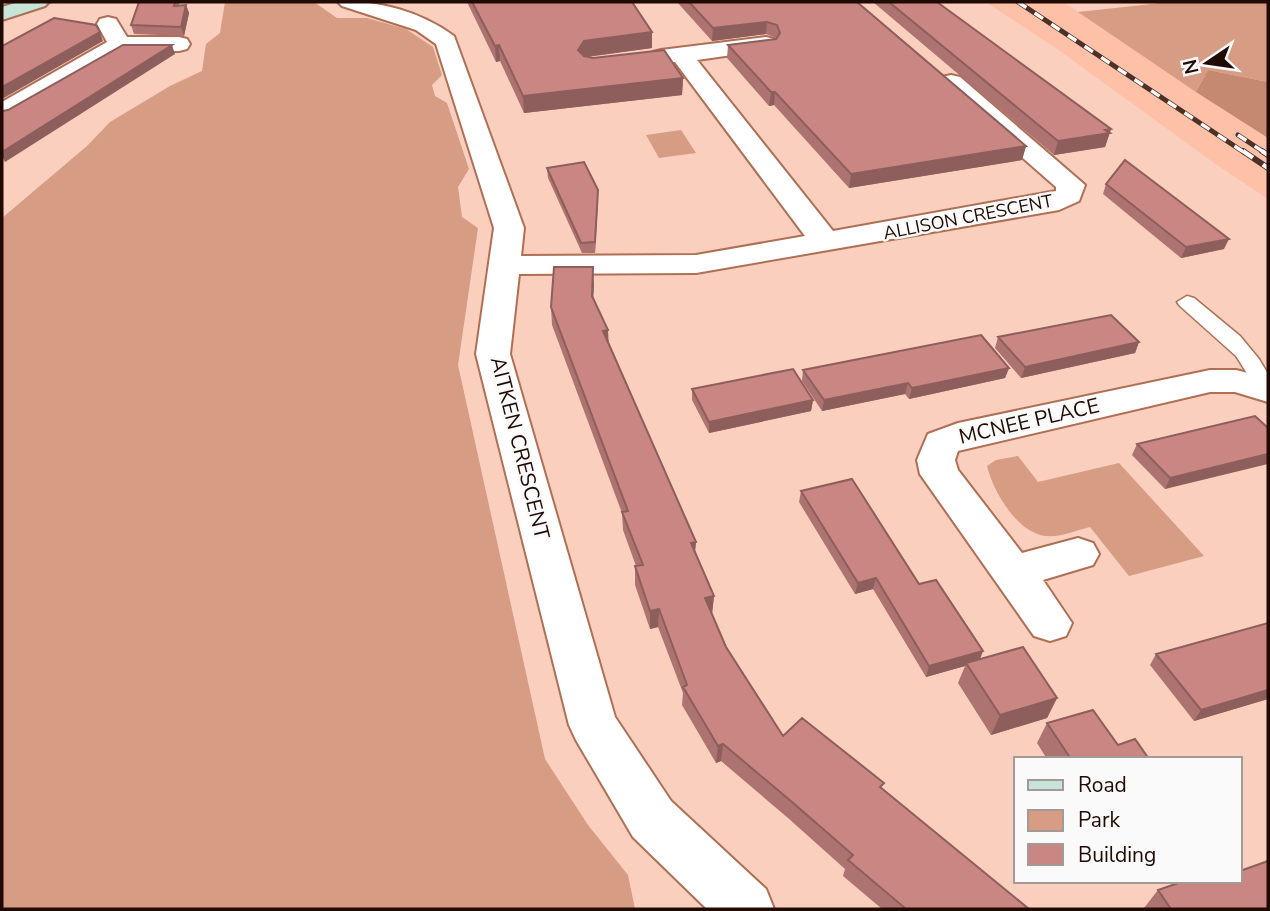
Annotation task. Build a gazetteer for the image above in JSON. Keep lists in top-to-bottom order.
{
  "streets": {
    "street": ["ALLISON CRESCENT", "MCNEE PLACE", "AITKEN CRESCENT"]
  },
  "crossings": [
    ["ALLISON CRESCENT", "AITKEN CRESCENT"]
  ],
  "legend": ["Road", "Park", "Building"],
  "north": "left"
}
